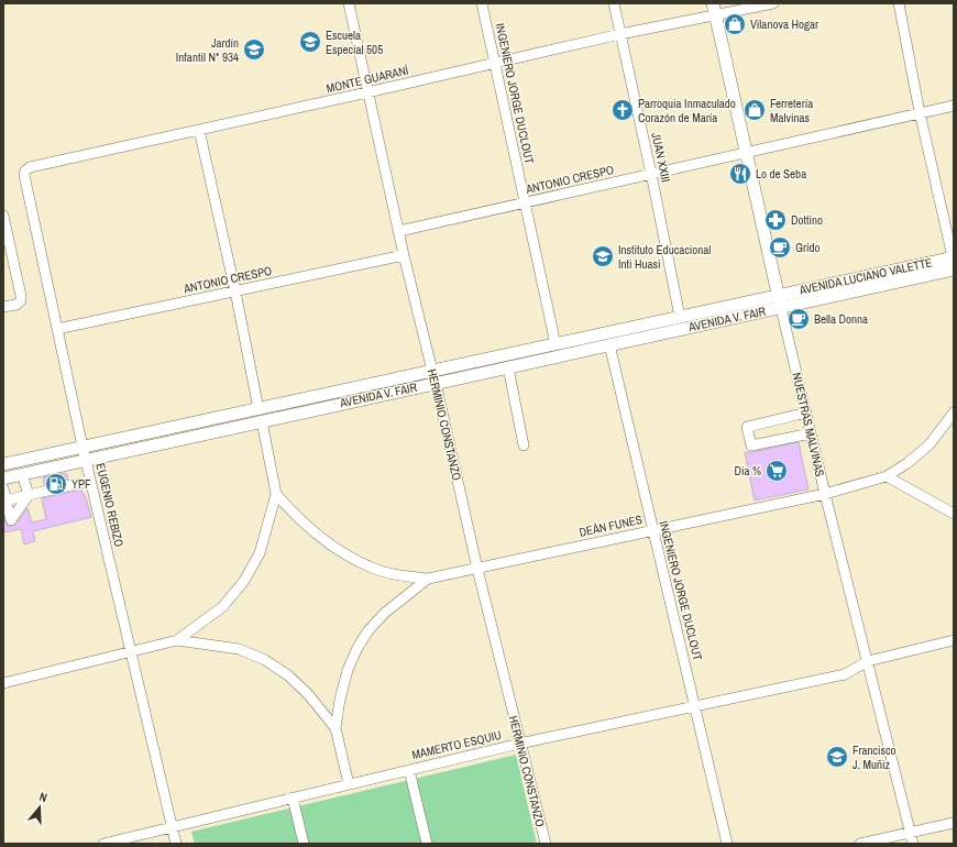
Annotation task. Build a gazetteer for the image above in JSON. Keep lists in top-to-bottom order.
{
  "streets": {
    "main road": [
      "AVENIDA LUCIANO VALETTE",
      "AVENIDA V. FAIR",
      "HERMINIO CONSTANZO",
      "NUESTRAS MALVINAS"
    ],
    "street": [
      "MONTE GUARANÍ",
      "INGENIERO JORGE DUCLOUT",
      "JUAN XXIII",
      "ANTONIO CRESPO",
      "EUGENIO REBIZO",
      "DEÁN FUNES",
      "MAMERTO ESQUIU"
    ]
  },
  "crossings": [
    ["MONTE GUARANÍ", "INGENIERO JORGE DUCLOUT"],
    ["MONTE GUARANÍ", "JUAN XXIII"],
    ["MONTE GUARANÍ", "HERMINIO CONSTANZO"],
    ["MONTE GUARANÍ", "NUESTRAS MALVINAS"],
    ["MONTE GUARANÍ", "EUGENIO REBIZO"],
    ["INGENIERO JORGE DUCLOUT", "ANTONIO CRESPO"],
    ["INGENIERO JORGE DUCLOUT", "AVENIDA V. FAIR"],
    ["INGENIERO JORGE DUCLOUT", "DEÁN FUNES"],
    ["INGENIERO JORGE DUCLOUT", "MAMERTO ESQUIU"],
    ["JUAN XXIII", "ANTONIO CRESPO"],
    ["JUAN XXIII", "AVENIDA V. FAIR"],
    ["ANTONIO CRESPO", "HERMINIO CONSTANZO"],
    ["ANTONIO CRESPO", "NUESTRAS MALVINAS"],
    ["ANTONIO CRESPO", "EUGENIO REBIZO"],
    ["AVENIDA LUCIANO VALETTE", "AVENIDA V. FAIR"],
    ["AVENIDA LUCIANO VALETTE", "NUESTRAS MALVINAS"],
    ["AVENIDA V. FAIR", "HERMINIO CONSTANZO"],
    ["AVENIDA V. FAIR", "NUESTRAS MALVINAS"],
    ["AVENIDA V. FAIR", "EUGENIO REBIZO"],
    ["HERMINIO CONSTANZO", "DEÁN FUNES"],
    ["HERMINIO CONSTANZO", "MAMERTO ESQUIU"],
    ["NUESTRAS MALVINAS", "DEÁN FUNES"],
    ["NUESTRAS MALVINAS", "MAMERTO ESQUIU"],
    ["EUGENIO REBIZO", "MAMERTO ESQUIU"]
  ],
  "places": {
    "shop": ["Vilanova Hogar", "Ferretería Malvinas"],
    "school or university": [
      "Escuela Especial 505",
      "Jardín Infantil N* 934",
      "Instituto Educacional Inti Huasi",
      "Francisco J. Muñiz"
    ],
    "church": ["Parroquia Inmaculado Corazón de María"],
    "restaurant": ["Lo de Seba"],
    "pharmacy": ["Dottino"],
    "cafe": ["Grido", "Bella Donna"],
    "supermarket": ["Dia %"],
    "fuel station": ["YPF"]
  },
  "north": "top"
}
